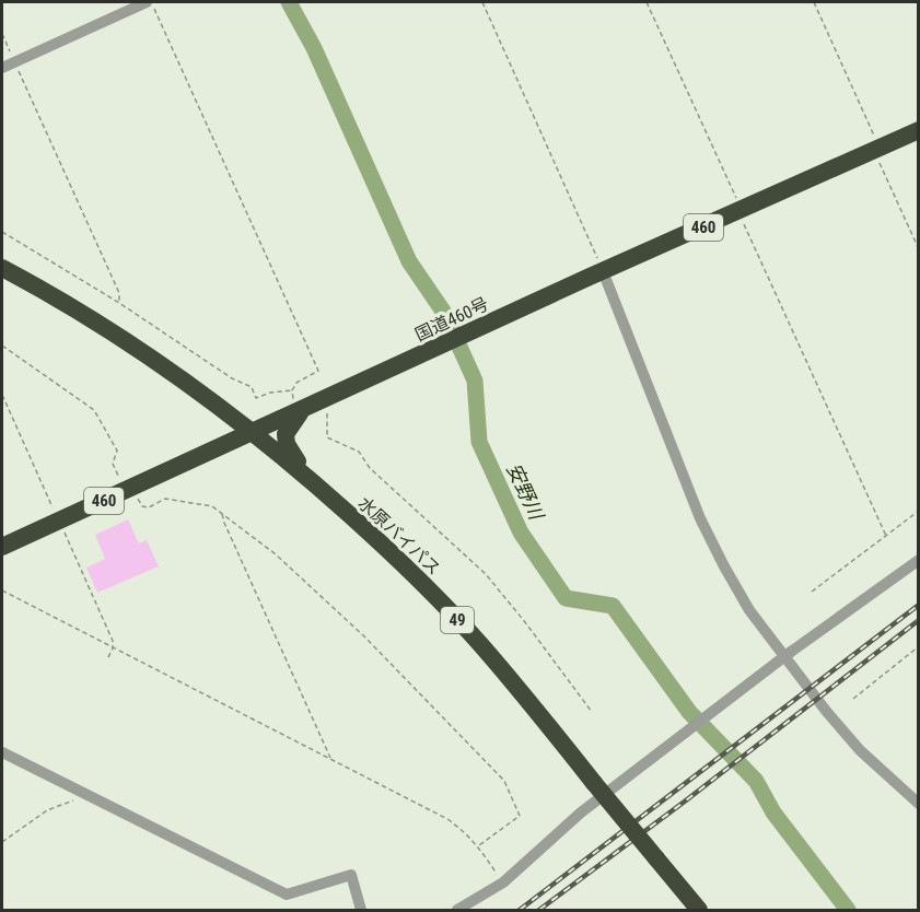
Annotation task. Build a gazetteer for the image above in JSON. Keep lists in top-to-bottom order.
{
  "streets": {
    "highway": [
      "460",
      "国道460号",
      "水原バイパス",
      "49"
    ]
  },
  "crossings": [
    ["国道460号", "水原バイパス"]
  ],
  "water": ["安野川"]
}
